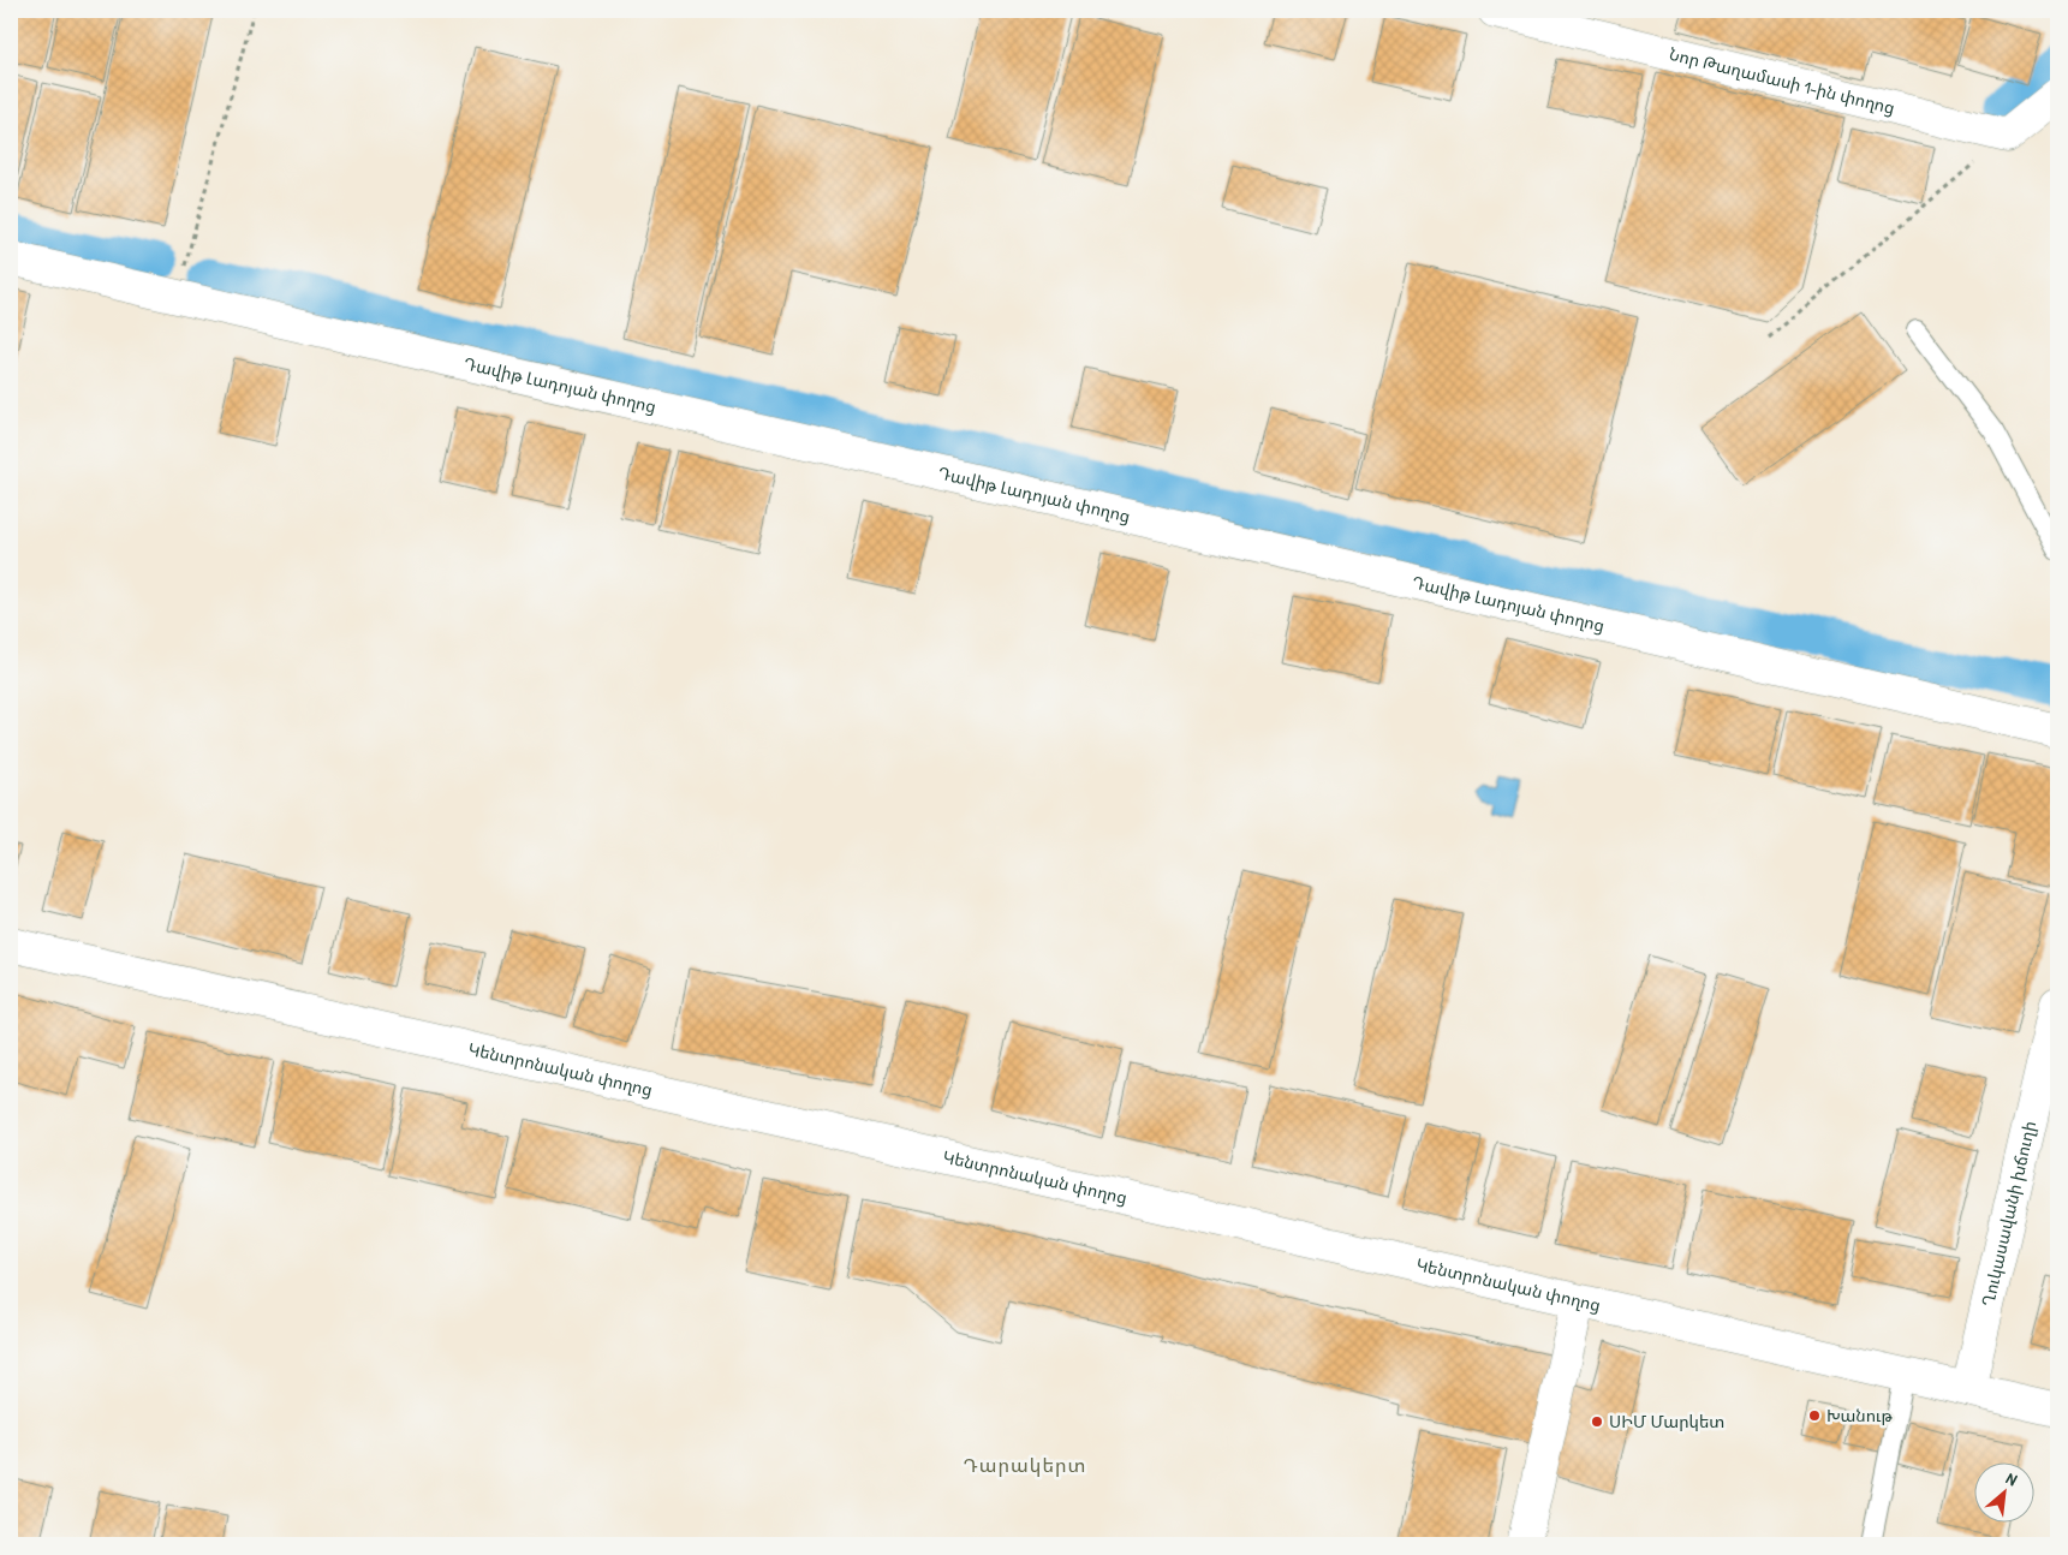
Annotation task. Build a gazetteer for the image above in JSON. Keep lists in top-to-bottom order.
{
  "streets": {
    "street": [
      "Նոր Թաղամասի 1-ին փողոց",
      "Դավիթ Լադոյան փողոց",
      "Կենտրոնական փողոց",
      "Ղուկասավանի խճուղի"
    ]
  },
  "crossings": [
    ["Կենտրոնական փողոց", "Ղուկասավանի խճուղի"]
  ],
  "districts": ["Դարակերտ"],
  "places": ["Խանութ", "ՍԻՄ Մարկետ"],
  "north": "top right"
}
